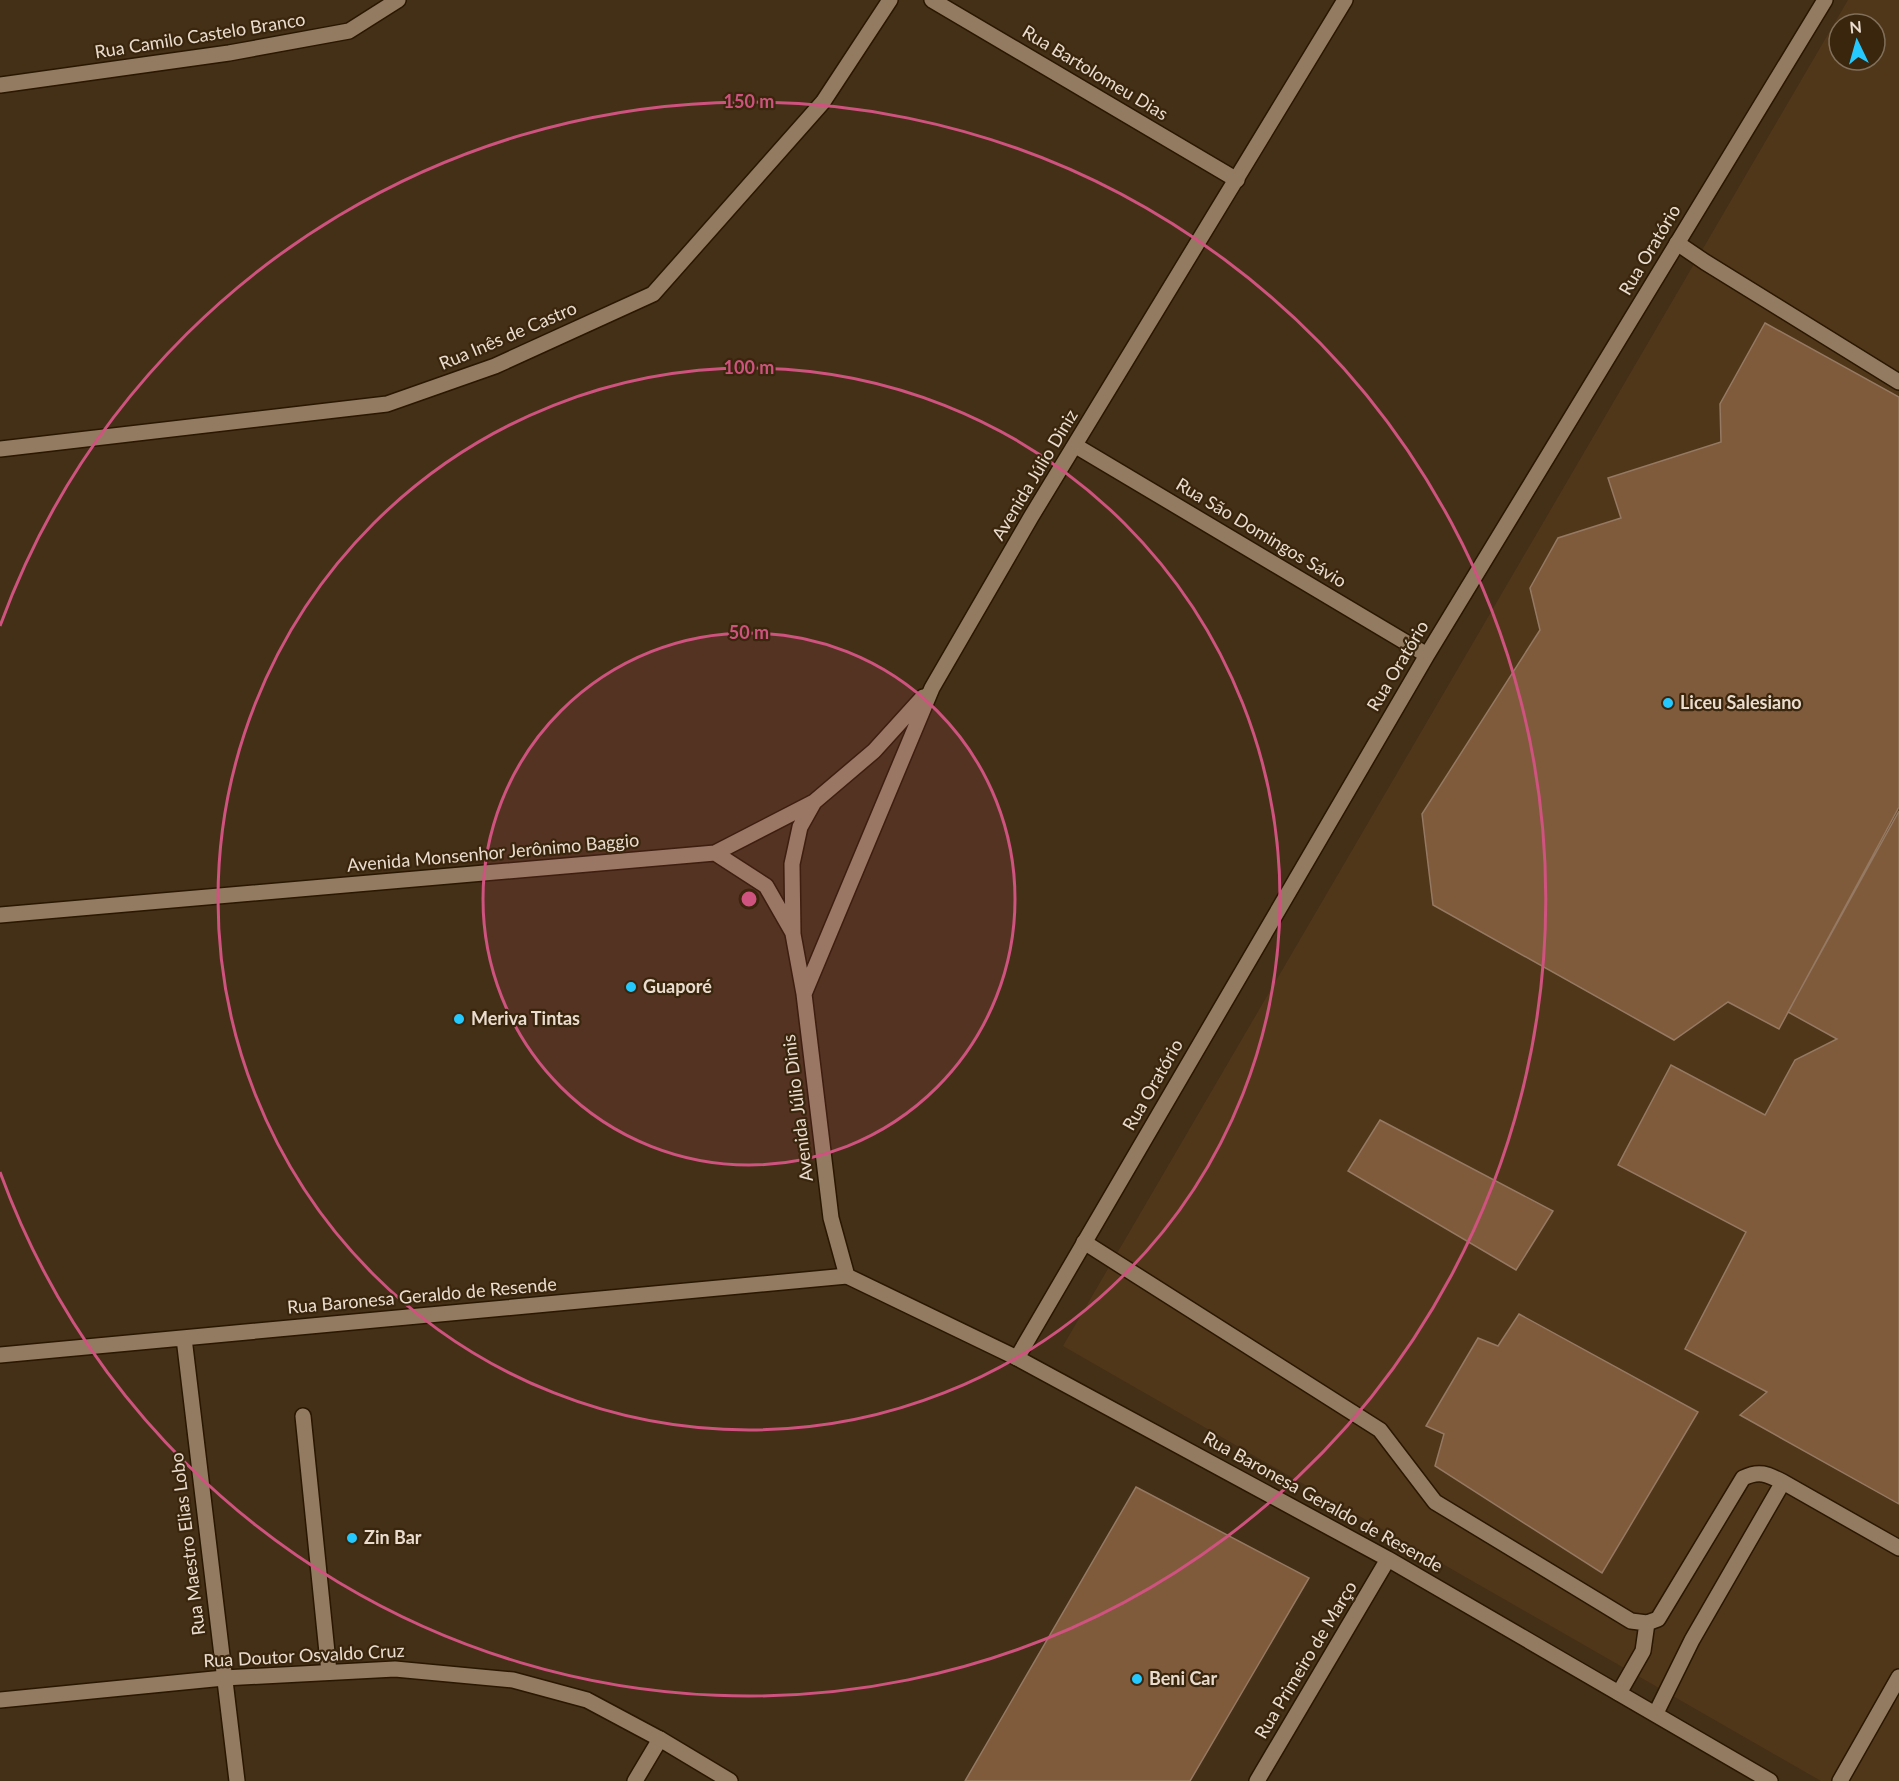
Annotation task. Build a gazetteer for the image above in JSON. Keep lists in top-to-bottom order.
{
  "streets": {
    "street": [
      "Rua Camilo Castelo Branco",
      "Rua Bartolomeu Dias",
      "Rua Oratório",
      "Rua Inês de Castro",
      "Avenida Júlio Diniz",
      "Rua São Domingos Sávio",
      "Avenida Monsenhor Jerônimo Baggio",
      "Avenida Júlio Dinis",
      "Rua Baronesa Geraldo de Resende",
      "Rua Maestro Elias Lobo",
      "Rua Doutor Osvaldo Cruz",
      "Rua Primeiro de Março"
    ]
  },
  "crossings": [
    ["Rua Bartolomeu Dias", "Avenida Júlio Diniz"],
    ["Rua Oratório", "Rua São Domingos Sávio"],
    ["Rua Oratório", "Rua Baronesa Geraldo de Resende"],
    ["Avenida Júlio Diniz", "Rua São Domingos Sávio"],
    ["Avenida Júlio Diniz", "Avenida Monsenhor Jerônimo Baggio"],
    ["Avenida Júlio Diniz", "Avenida Júlio Dinis"],
    ["Avenida Júlio Dinis", "Rua Baronesa Geraldo de Resende"],
    ["Rua Baronesa Geraldo de Resende", "Rua Maestro Elias Lobo"],
    ["Rua Baronesa Geraldo de Resende", "Rua Primeiro de Março"],
    ["Rua Maestro Elias Lobo", "Rua Doutor Osvaldo Cruz"]
  ],
  "places": [
    "Liceu Salesiano",
    "Guaporé",
    "Meriva Tintas",
    "Zin Bar",
    "Beni Car"
  ],
  "north": "top",
  "rings": ["150 m", "100 m", "50 m"]
}
